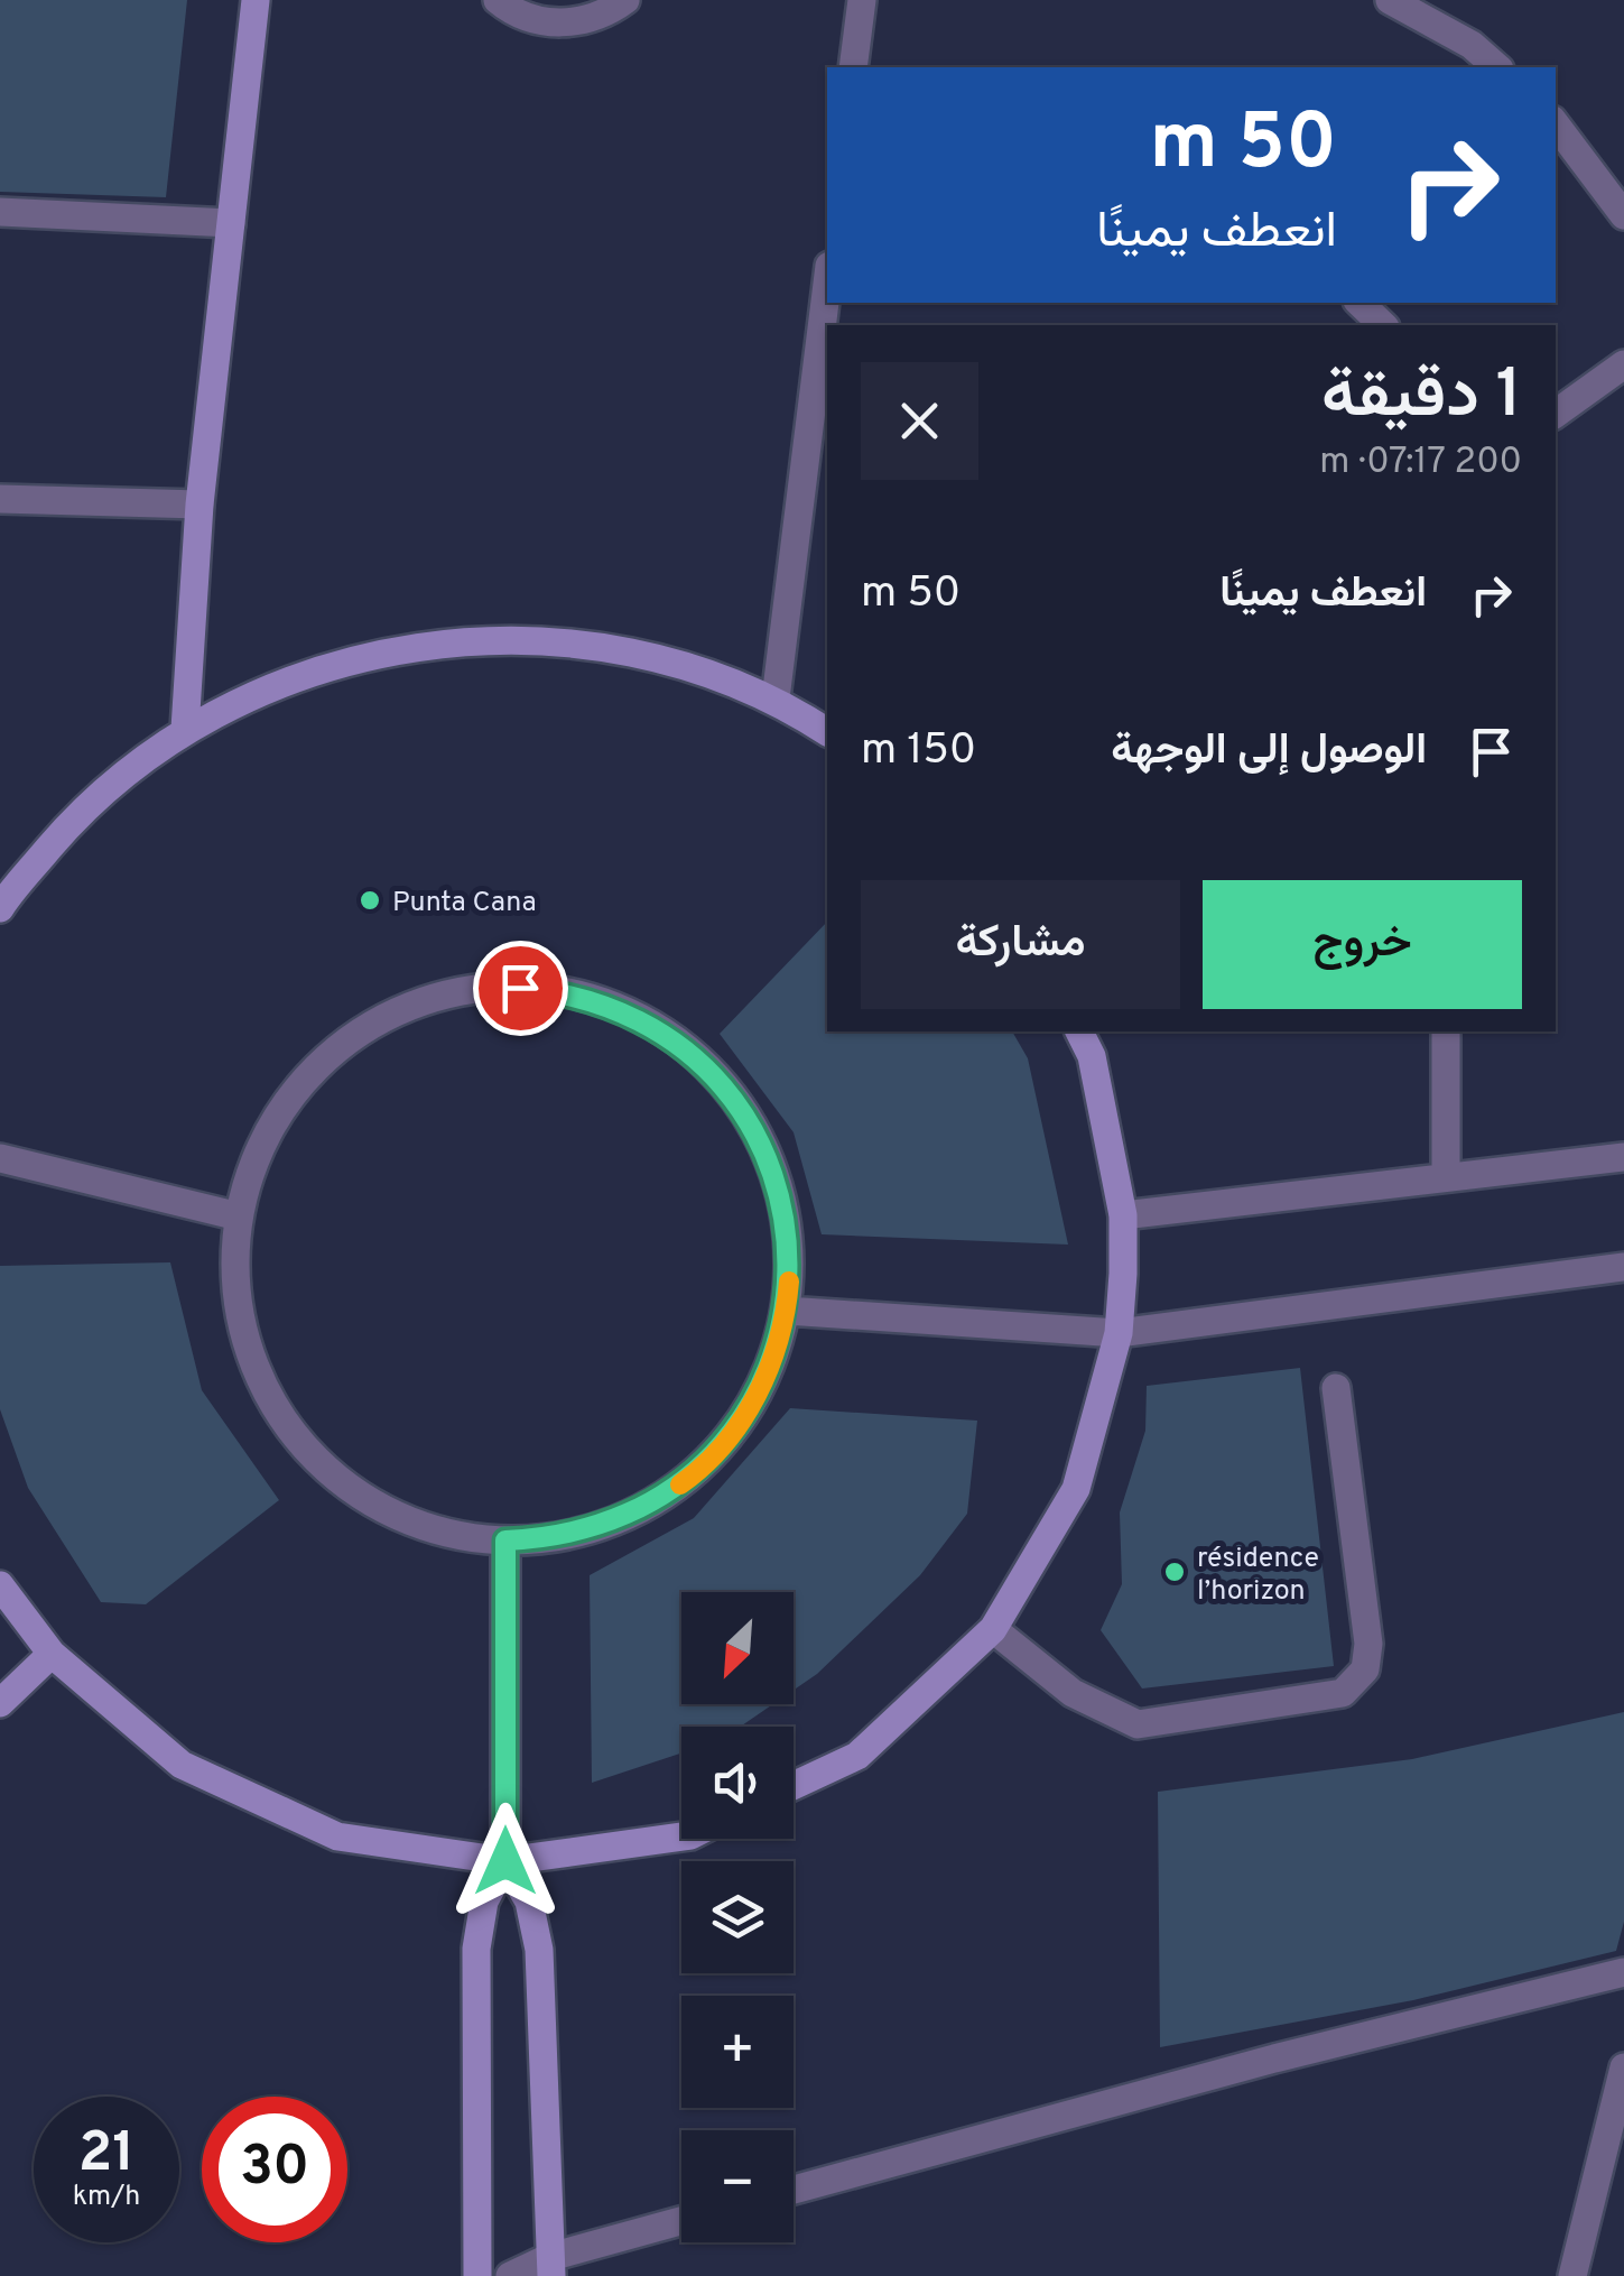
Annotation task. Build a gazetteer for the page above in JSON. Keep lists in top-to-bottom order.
{
  "places": ["Punta Cana", "résidence l’horizon"],
  "north": "bottom left",
  "page": {
    "turn": ["50 m", "انعطف يمينًا"],
    "heading": ["1 دقيقة", "200 m · 07:17"],
    "list": [
      {
        "name": "انعطف يمينًا",
        "value": "50 m"
      },
      {
        "name": "الوصول إلى الوجهة",
        "value": "150 m"
      }
    ],
    "buttons": ["خروج", "مشاركة"],
    "map_buttons": ["+", "−"],
    "speed": "21 km/h",
    "limit": "30"
  }
}
